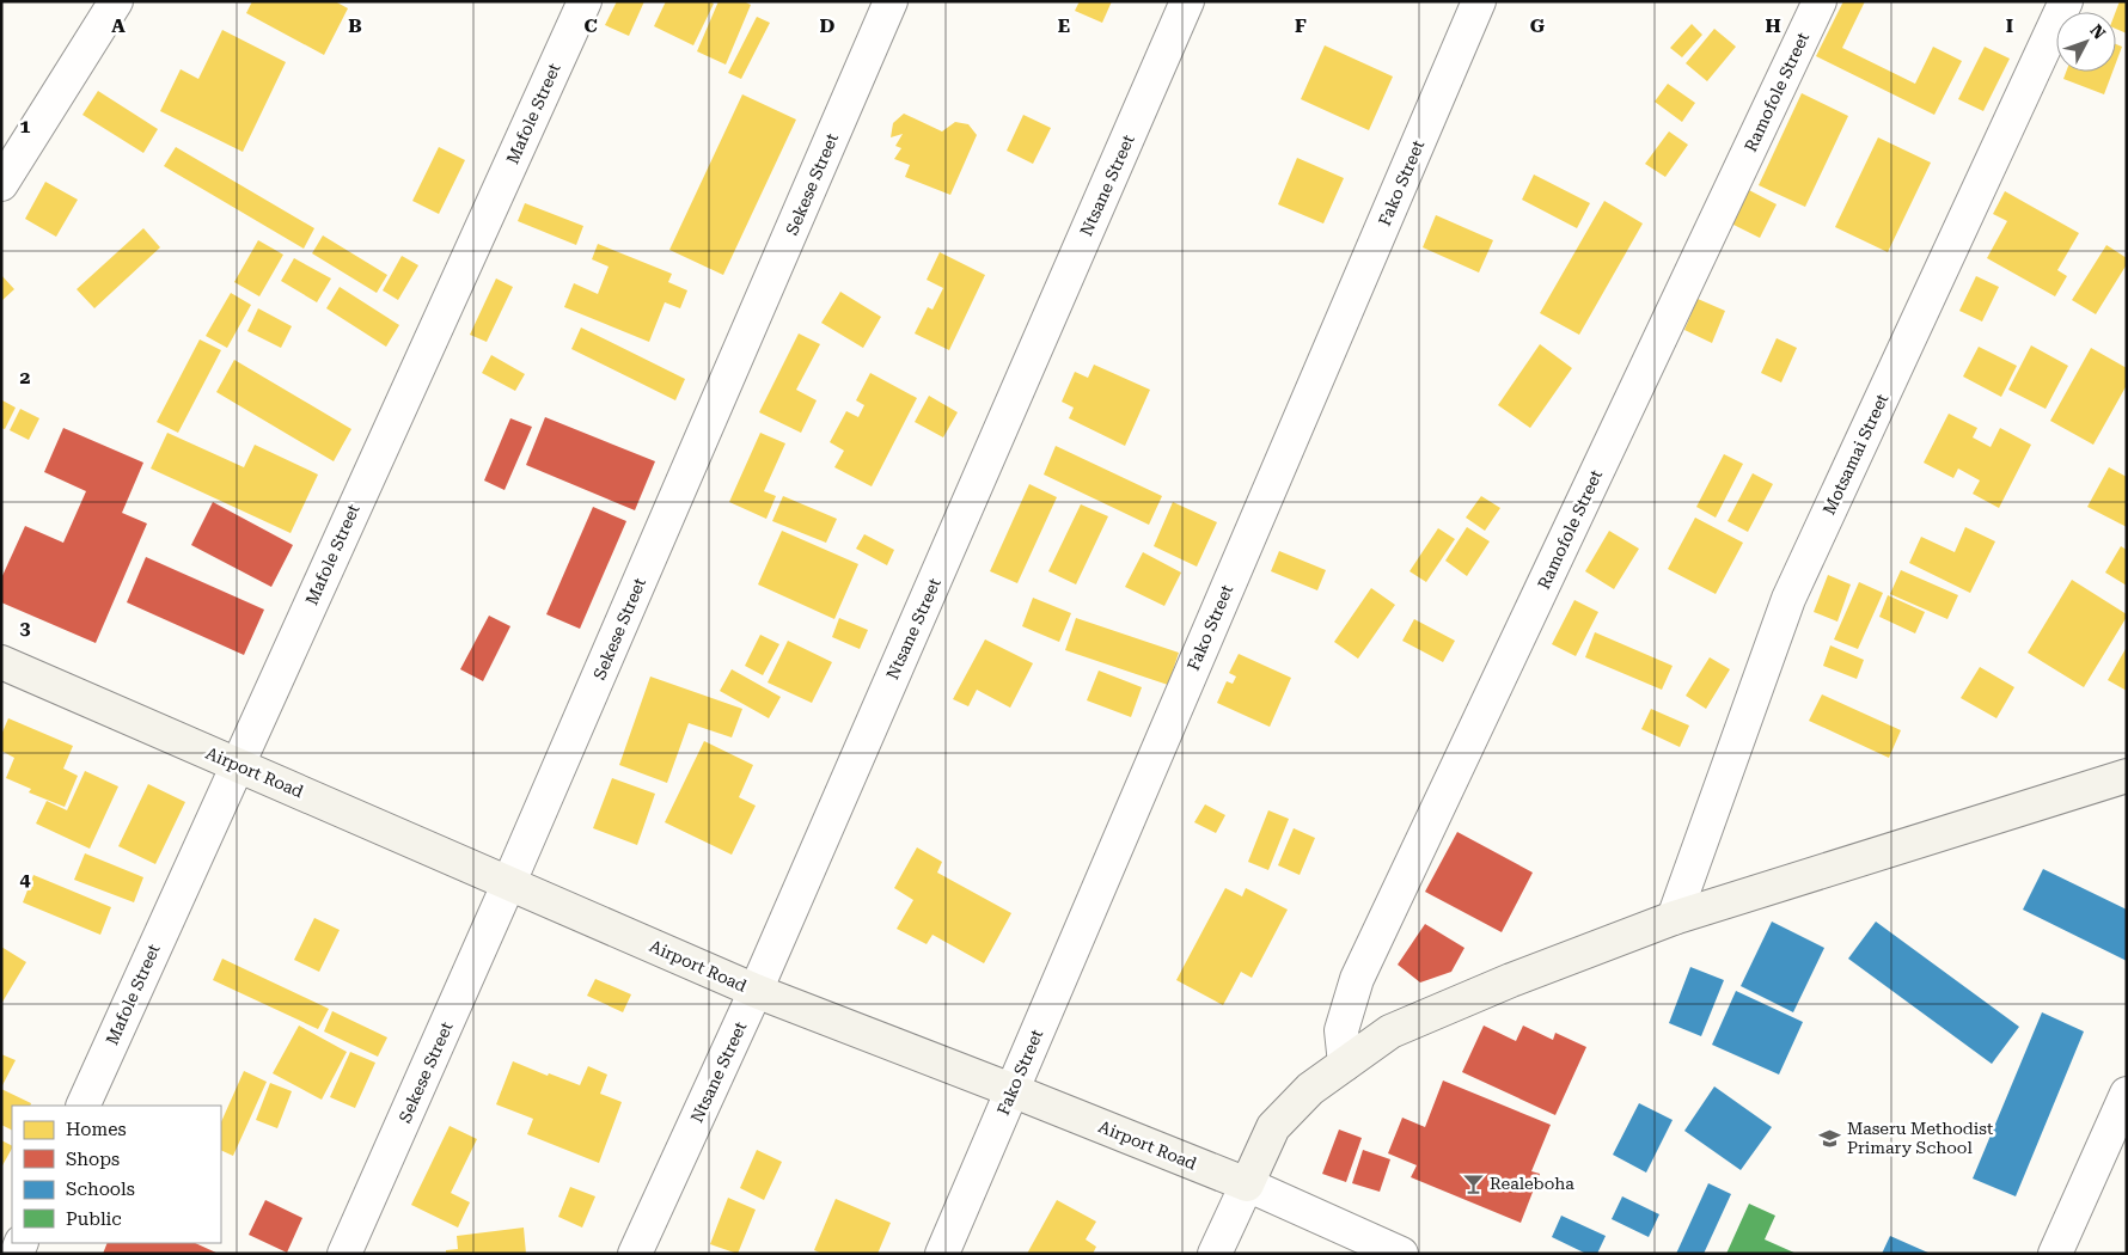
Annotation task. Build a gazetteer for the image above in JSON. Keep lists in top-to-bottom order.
{
  "streets": {
    "main road": ["Airport Road"],
    "street": [
      "Ramofole Street",
      "Mafole Street",
      "Fako Street",
      "Sekese Street",
      "Ntsane Street",
      "Motsamai Street"
    ]
  },
  "crossings": [
    ["Mafole Street", "Airport Road"],
    ["Fako Street", "Airport Road"],
    ["Sekese Street", "Airport Road"],
    ["Ntsane Street", "Airport Road"]
  ],
  "places": {
    "school or university": ["Maseru Methodist Primary School"],
    "bar": ["Realeboha"]
  },
  "legend": [
    "Homes",
    "Shops",
    "Schools",
    "Public"
  ],
  "north": "top right",
  "grid": {
    "columns": [
      "A",
      "B",
      "C",
      "D",
      "E",
      "F",
      "G",
      "H",
      "I"
    ],
    "rows": [
      "1",
      "2",
      "3",
      "4"
    ]
  }
}
